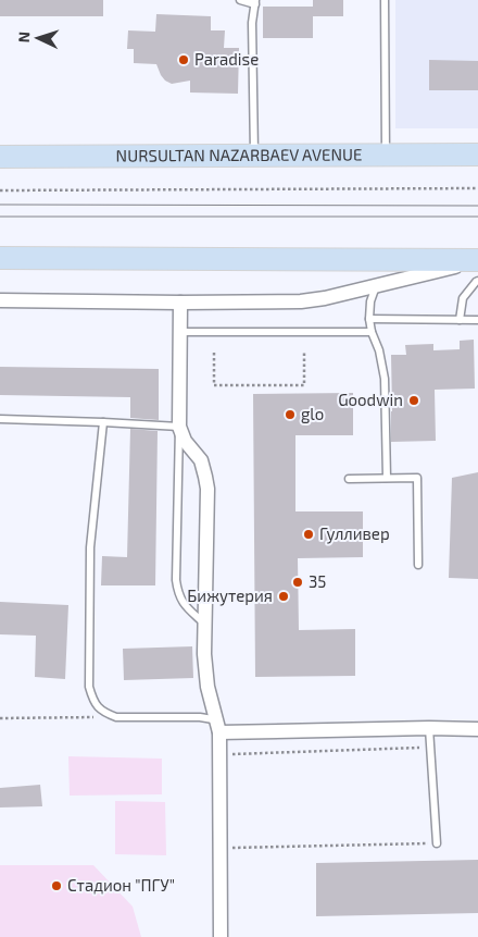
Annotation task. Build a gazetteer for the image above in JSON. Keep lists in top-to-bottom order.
{
  "streets": {
    "main road": ["NURSULTAN NAZARBAEV AVENUE"]
  },
  "places": [
    "Paradise",
    "Goodwin",
    "glo",
    "Гулливер",
    "35",
    "Бижутерия",
    "Стадион \"ПГУ\""
  ],
  "north": "left"
}
